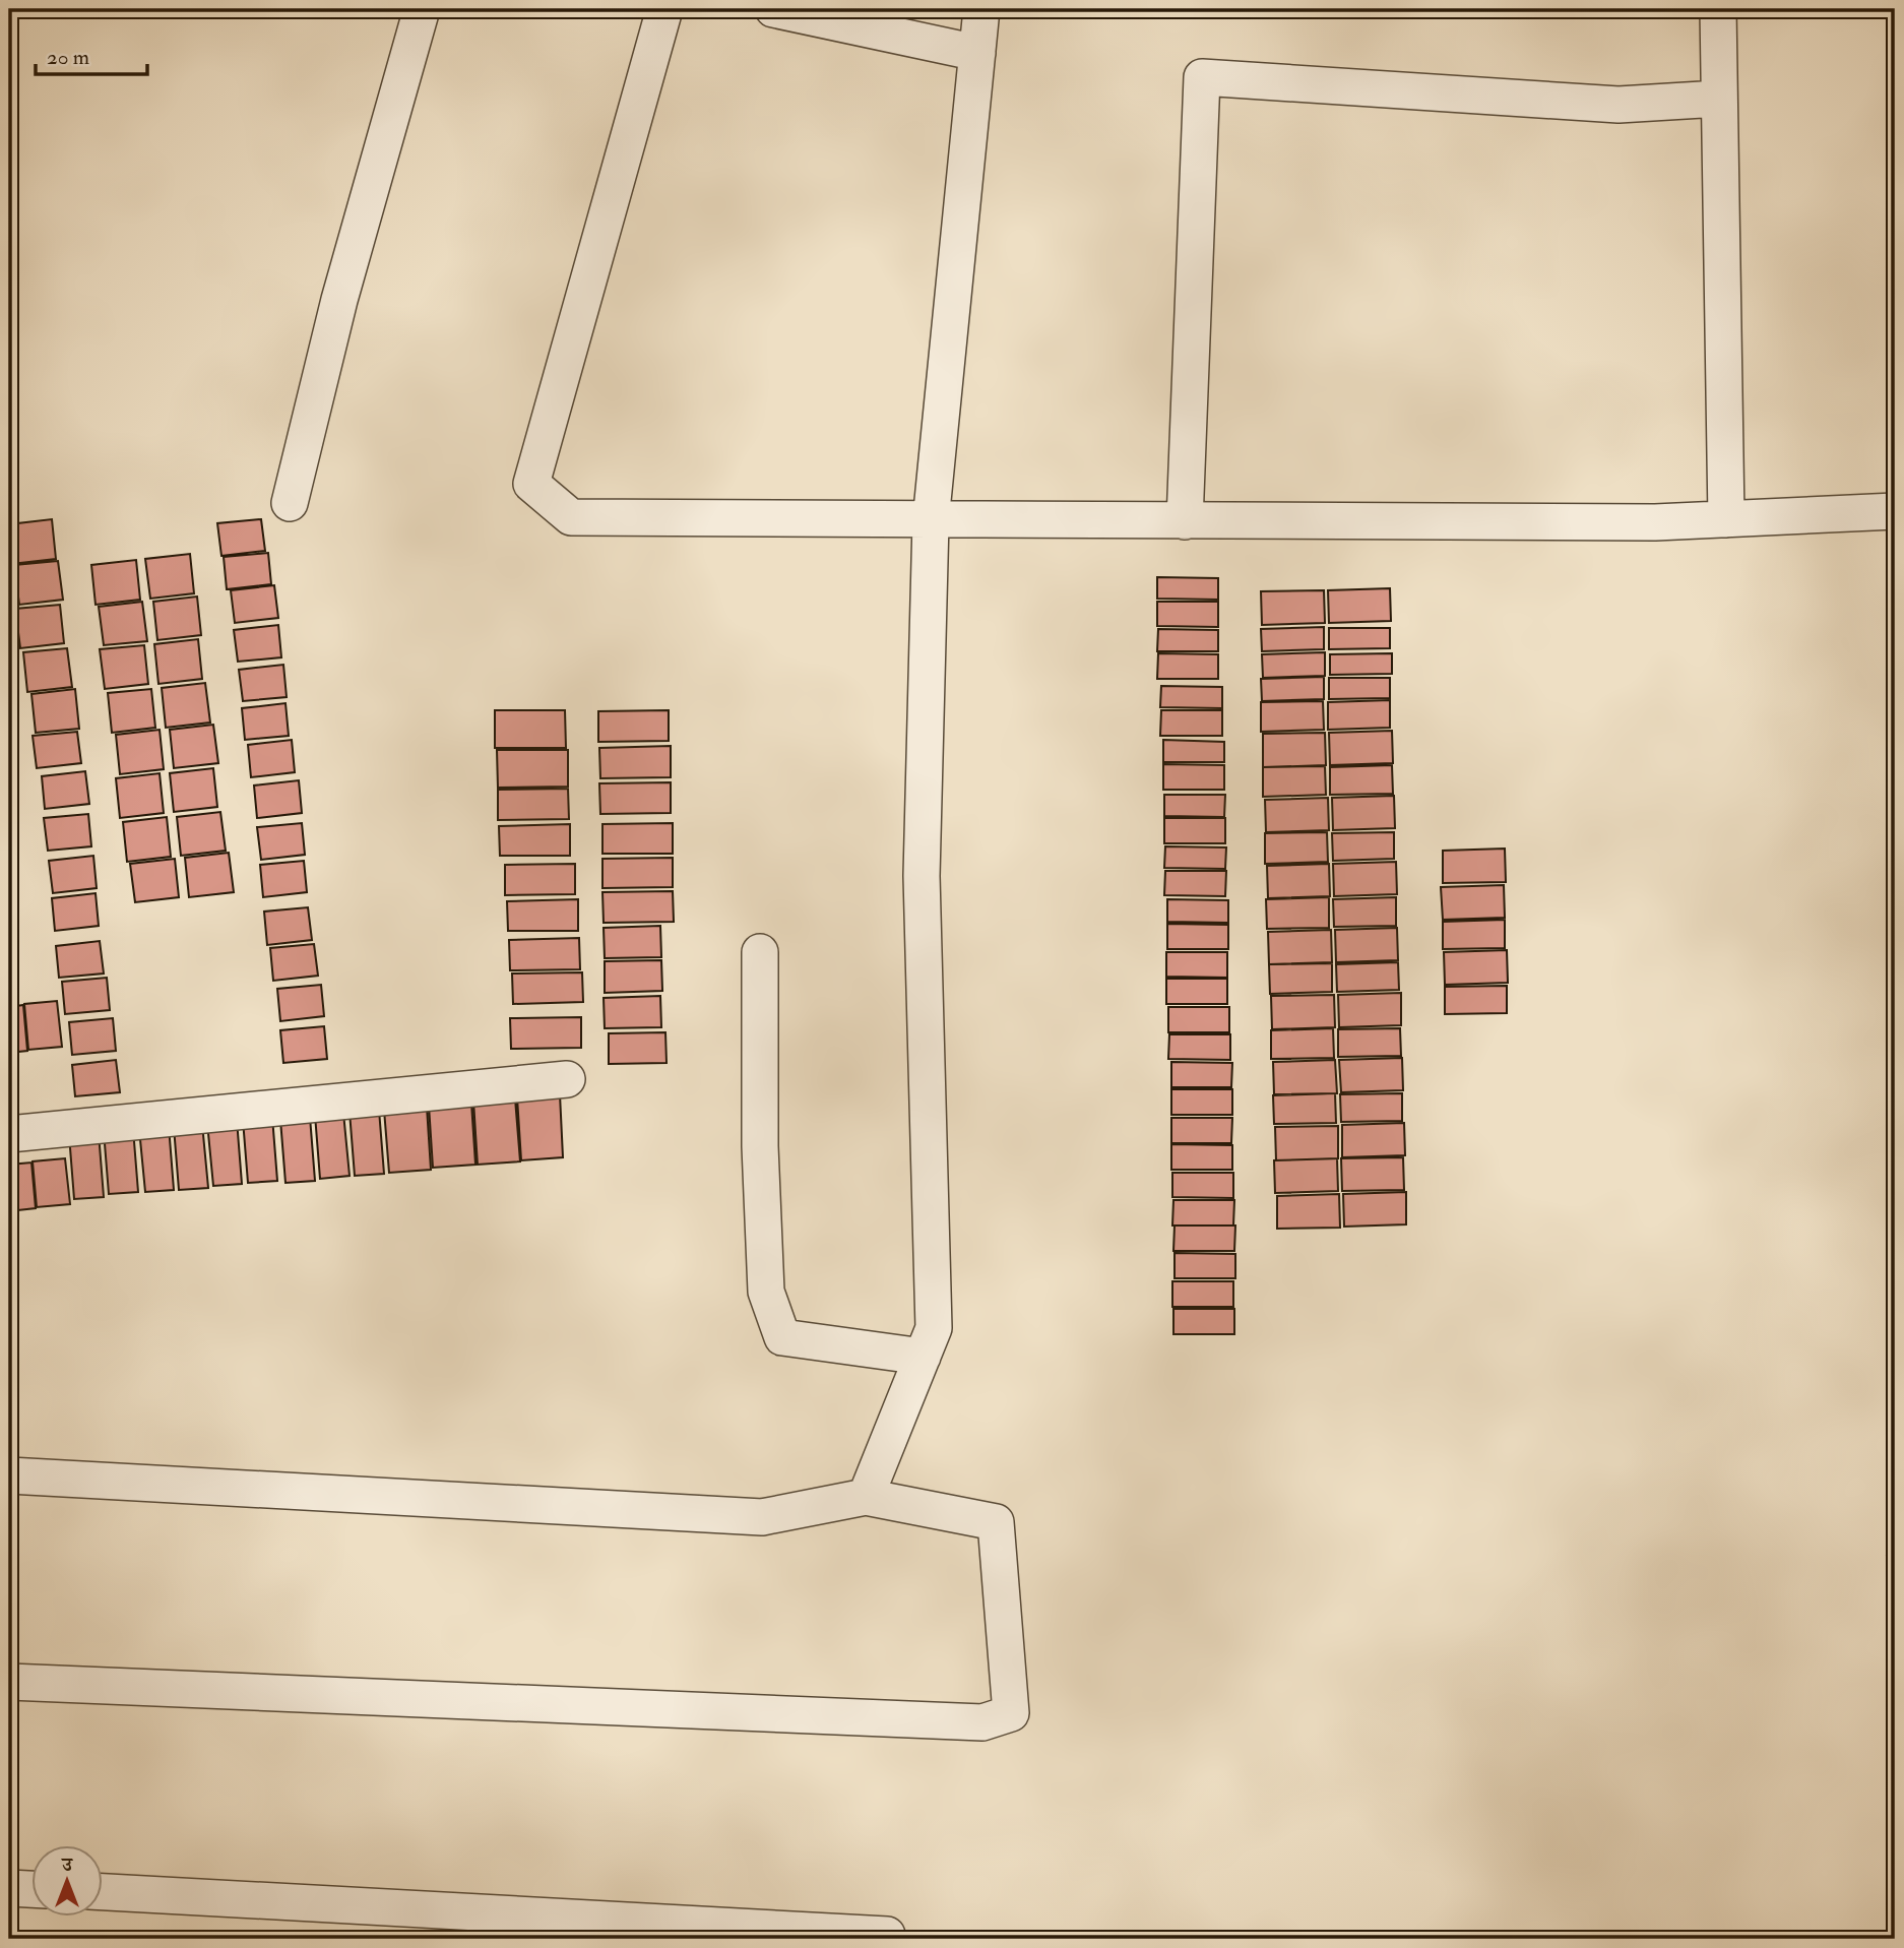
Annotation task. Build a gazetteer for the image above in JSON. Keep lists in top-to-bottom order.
{
  "scale_bar": "20 m",
  "north": "top"
}
